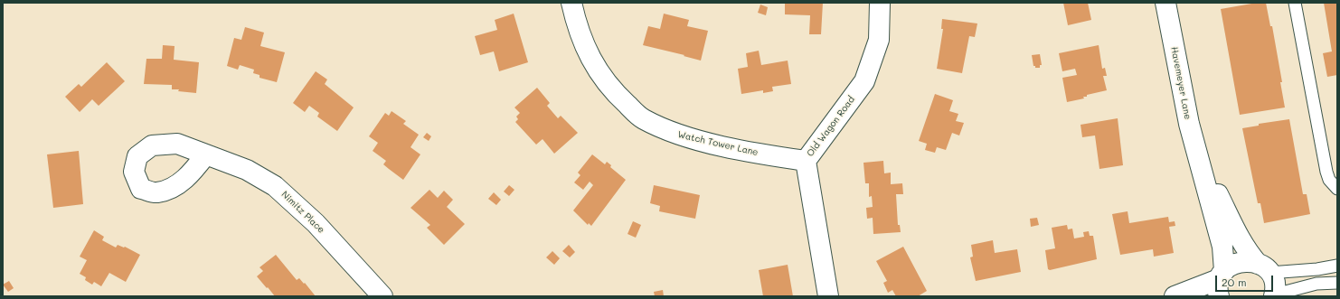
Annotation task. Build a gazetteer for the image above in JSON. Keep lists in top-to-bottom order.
{
  "streets": {
    "street": [
      "Havemeyer Lane",
      "Old Wagon Road",
      "Watch Tower Lane",
      "Nimitz Place"
    ]
  },
  "crossings": [
    ["Old Wagon Road", "Watch Tower Lane"]
  ],
  "scale_bar": "20 m"
}
